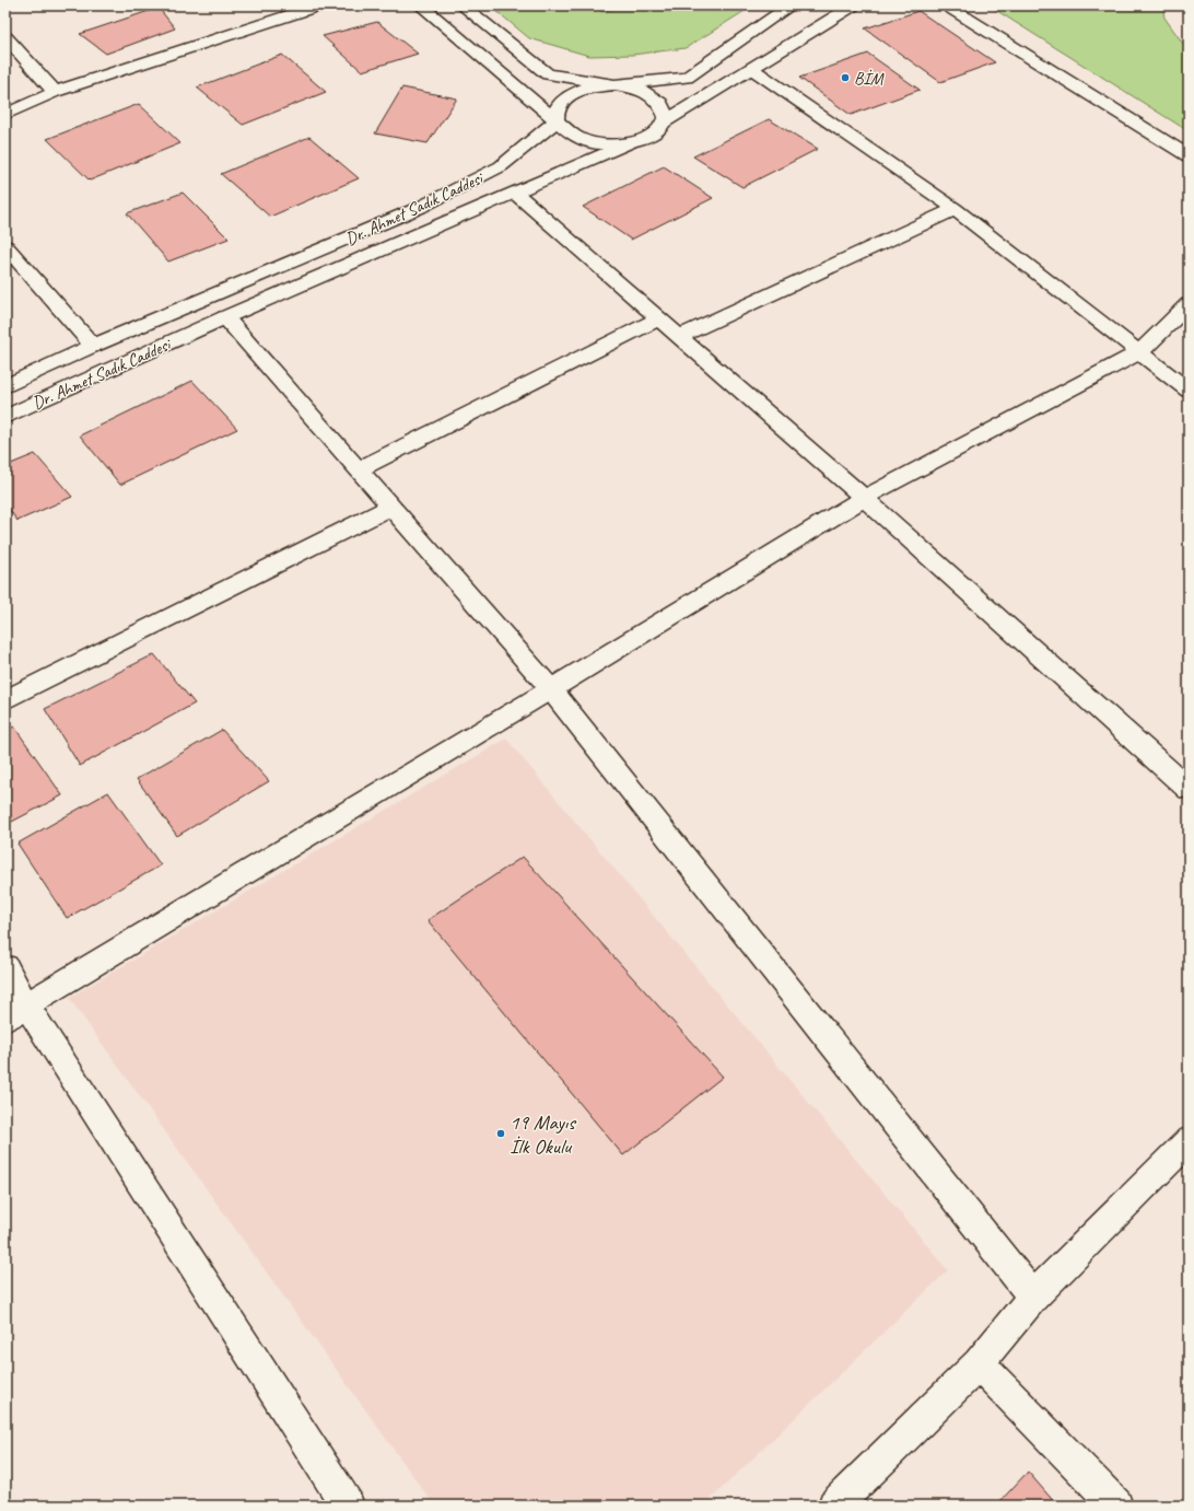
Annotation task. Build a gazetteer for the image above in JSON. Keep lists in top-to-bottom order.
{
  "streets": {
    "street": ["Dr. Ahmet Sadık Caddesi"]
  },
  "places": ["BİM", "19 Mayıs İlk Okulu"]
}
